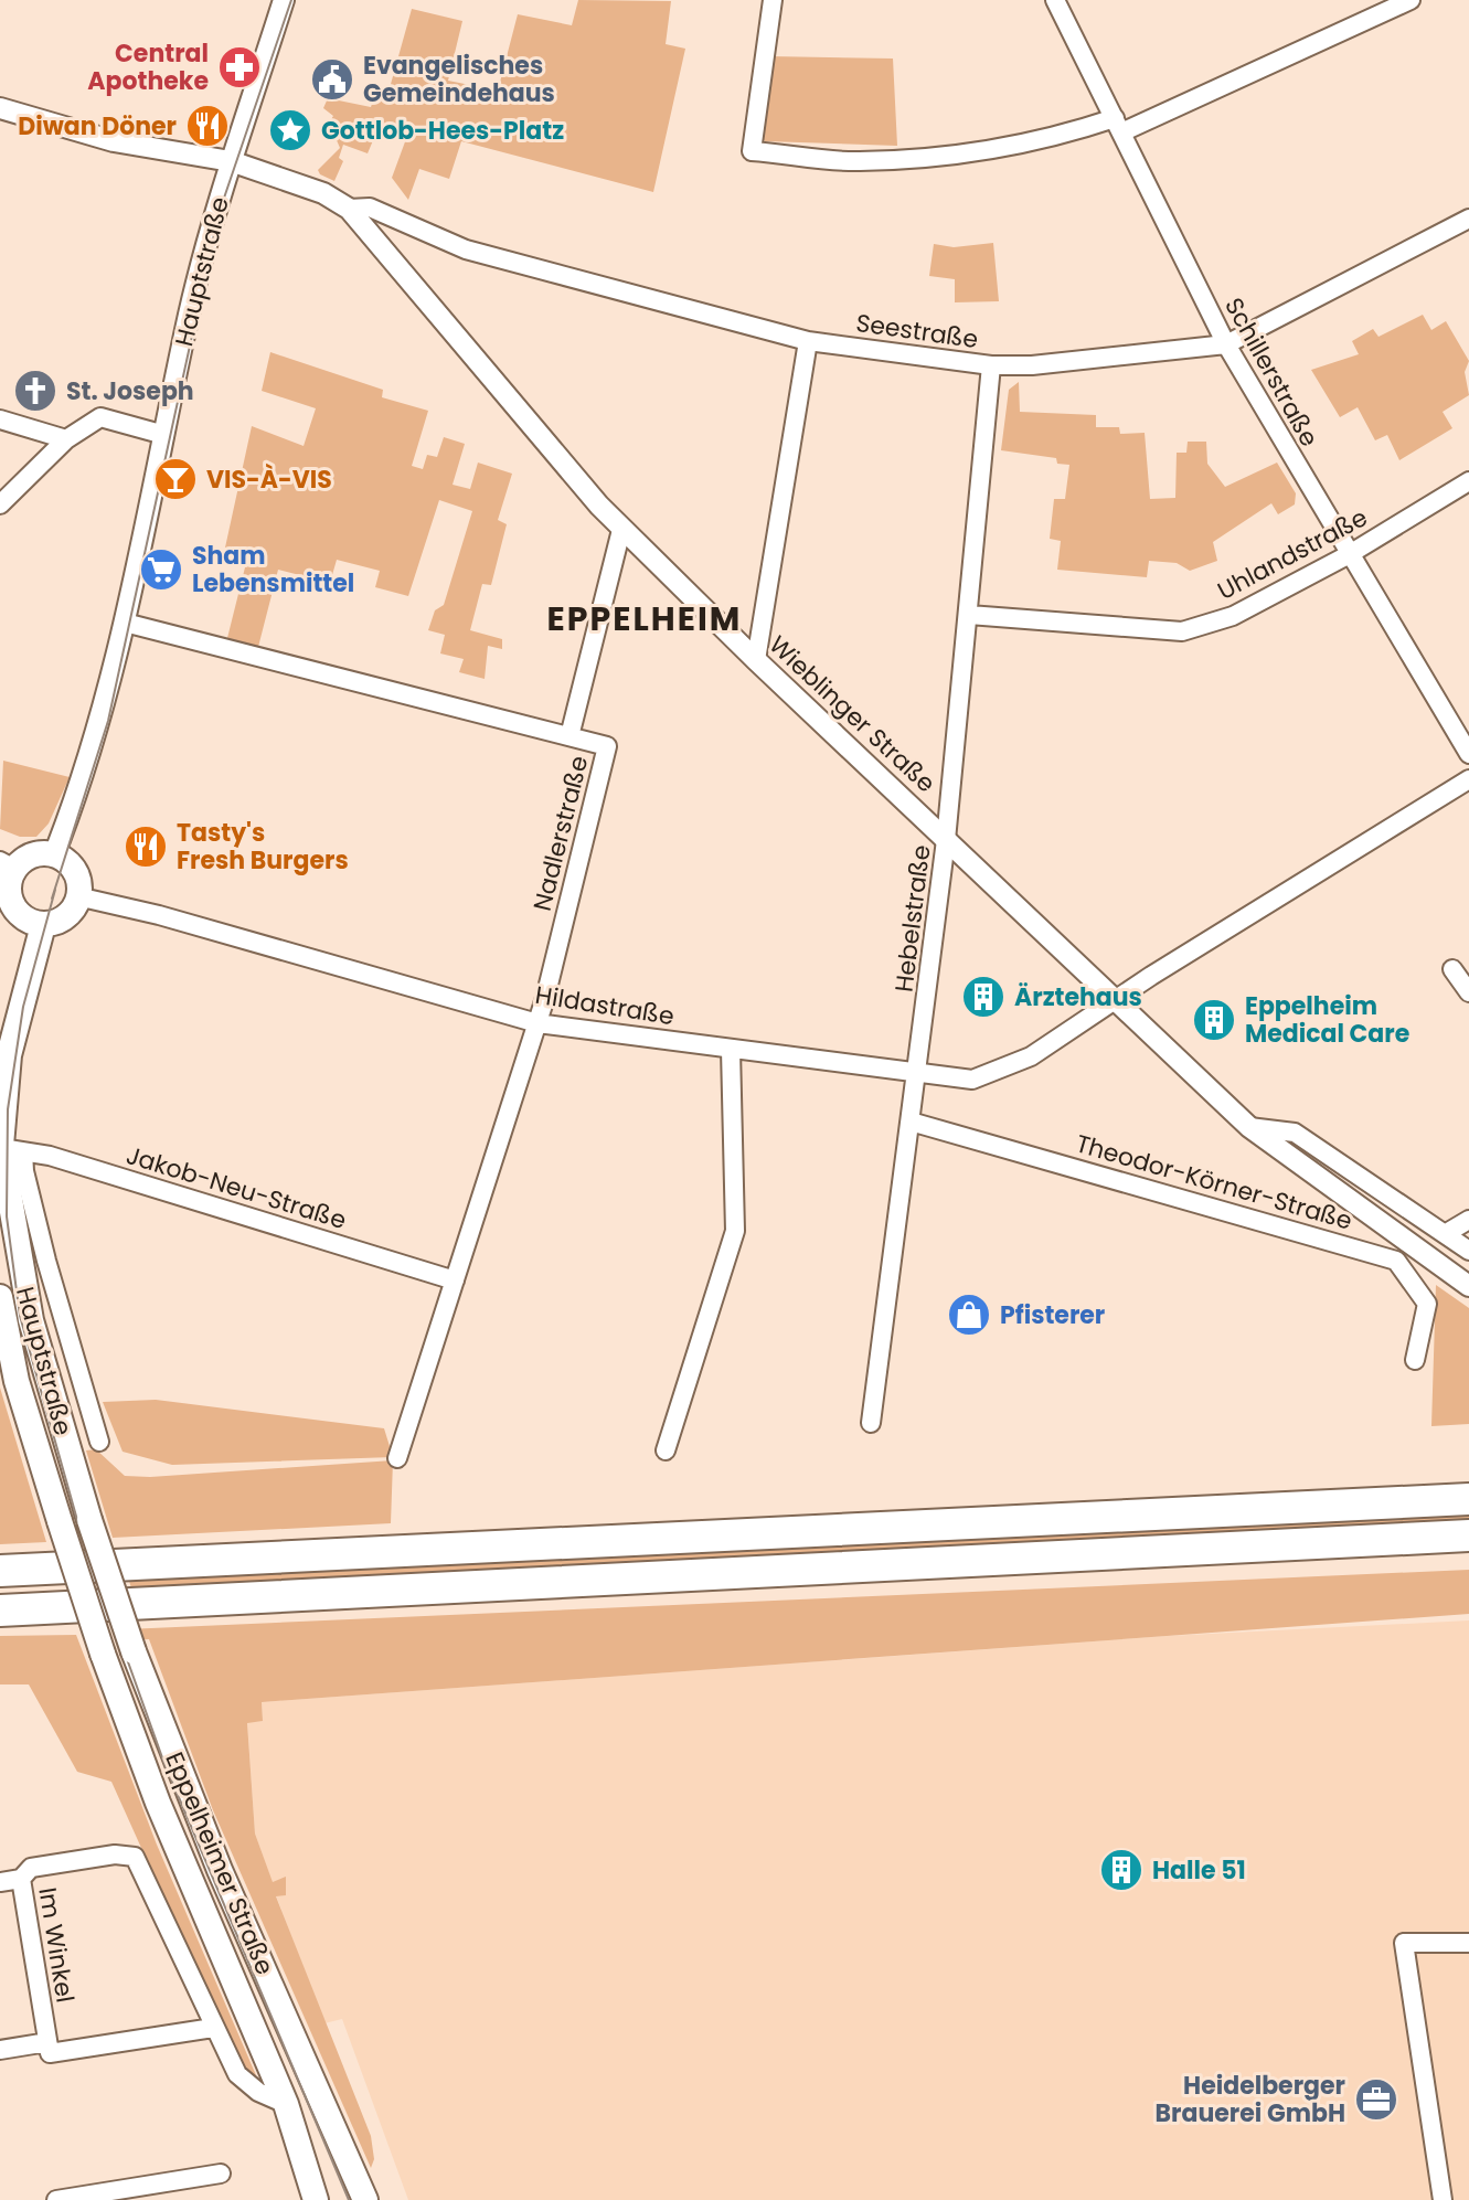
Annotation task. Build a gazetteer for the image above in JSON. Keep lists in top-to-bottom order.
{
  "streets": {
    "main road": ["Hauptstraße", "Eppelheimer Straße"],
    "street": [
      "Seestraße",
      "Schillerstraße",
      "Uhlandstraße",
      "Wieblinger Straße",
      "Nadlerstraße",
      "Hebelstraße",
      "Hildastraße",
      "Theodor-Körner-Straße",
      "Jakob-Neu-Straße",
      "Im Winkel"
    ]
  },
  "crossings": [
    ["Hauptstraße", "Wieblinger Straße"],
    ["Hauptstraße", "Hildastraße"],
    ["Hauptstraße", "Jakob-Neu-Straße"],
    ["Hauptstraße", "Eppelheimer Straße"],
    ["Seestraße", "Schillerstraße"],
    ["Seestraße", "Wieblinger Straße"],
    ["Seestraße", "Hebelstraße"],
    ["Schillerstraße", "Uhlandstraße"],
    ["Uhlandstraße", "Hebelstraße"],
    ["Wieblinger Straße", "Nadlerstraße"],
    ["Wieblinger Straße", "Hebelstraße"],
    ["Wieblinger Straße", "Hildastraße"],
    ["Nadlerstraße", "Hildastraße"],
    ["Nadlerstraße", "Jakob-Neu-Straße"],
    ["Hebelstraße", "Hildastraße"],
    ["Hebelstraße", "Theodor-Körner-Straße"],
    ["Eppelheimer Straße", "Im Winkel"]
  ],
  "districts": ["EPPELHEIM"],
  "places": {
    "pharmacy": ["Central Apotheke"],
    "public building": ["Evangelisches Gemeindehaus"],
    "restaurant": ["Diwan Döner", "Tasty's Fresh Burgers"],
    "place": ["Gottlob-Hees-Platz"],
    "church": ["St. Joseph"],
    "bar": ["VIS-À-VIS"],
    "supermarket": ["Sham Lebensmittel"],
    "building": ["Ärztehaus", "Eppelheim Medical Care", "Halle 51"],
    "shop": ["Pfisterer"],
    "office": ["Heidelberger Brauerei GmbH"]
  }
}
